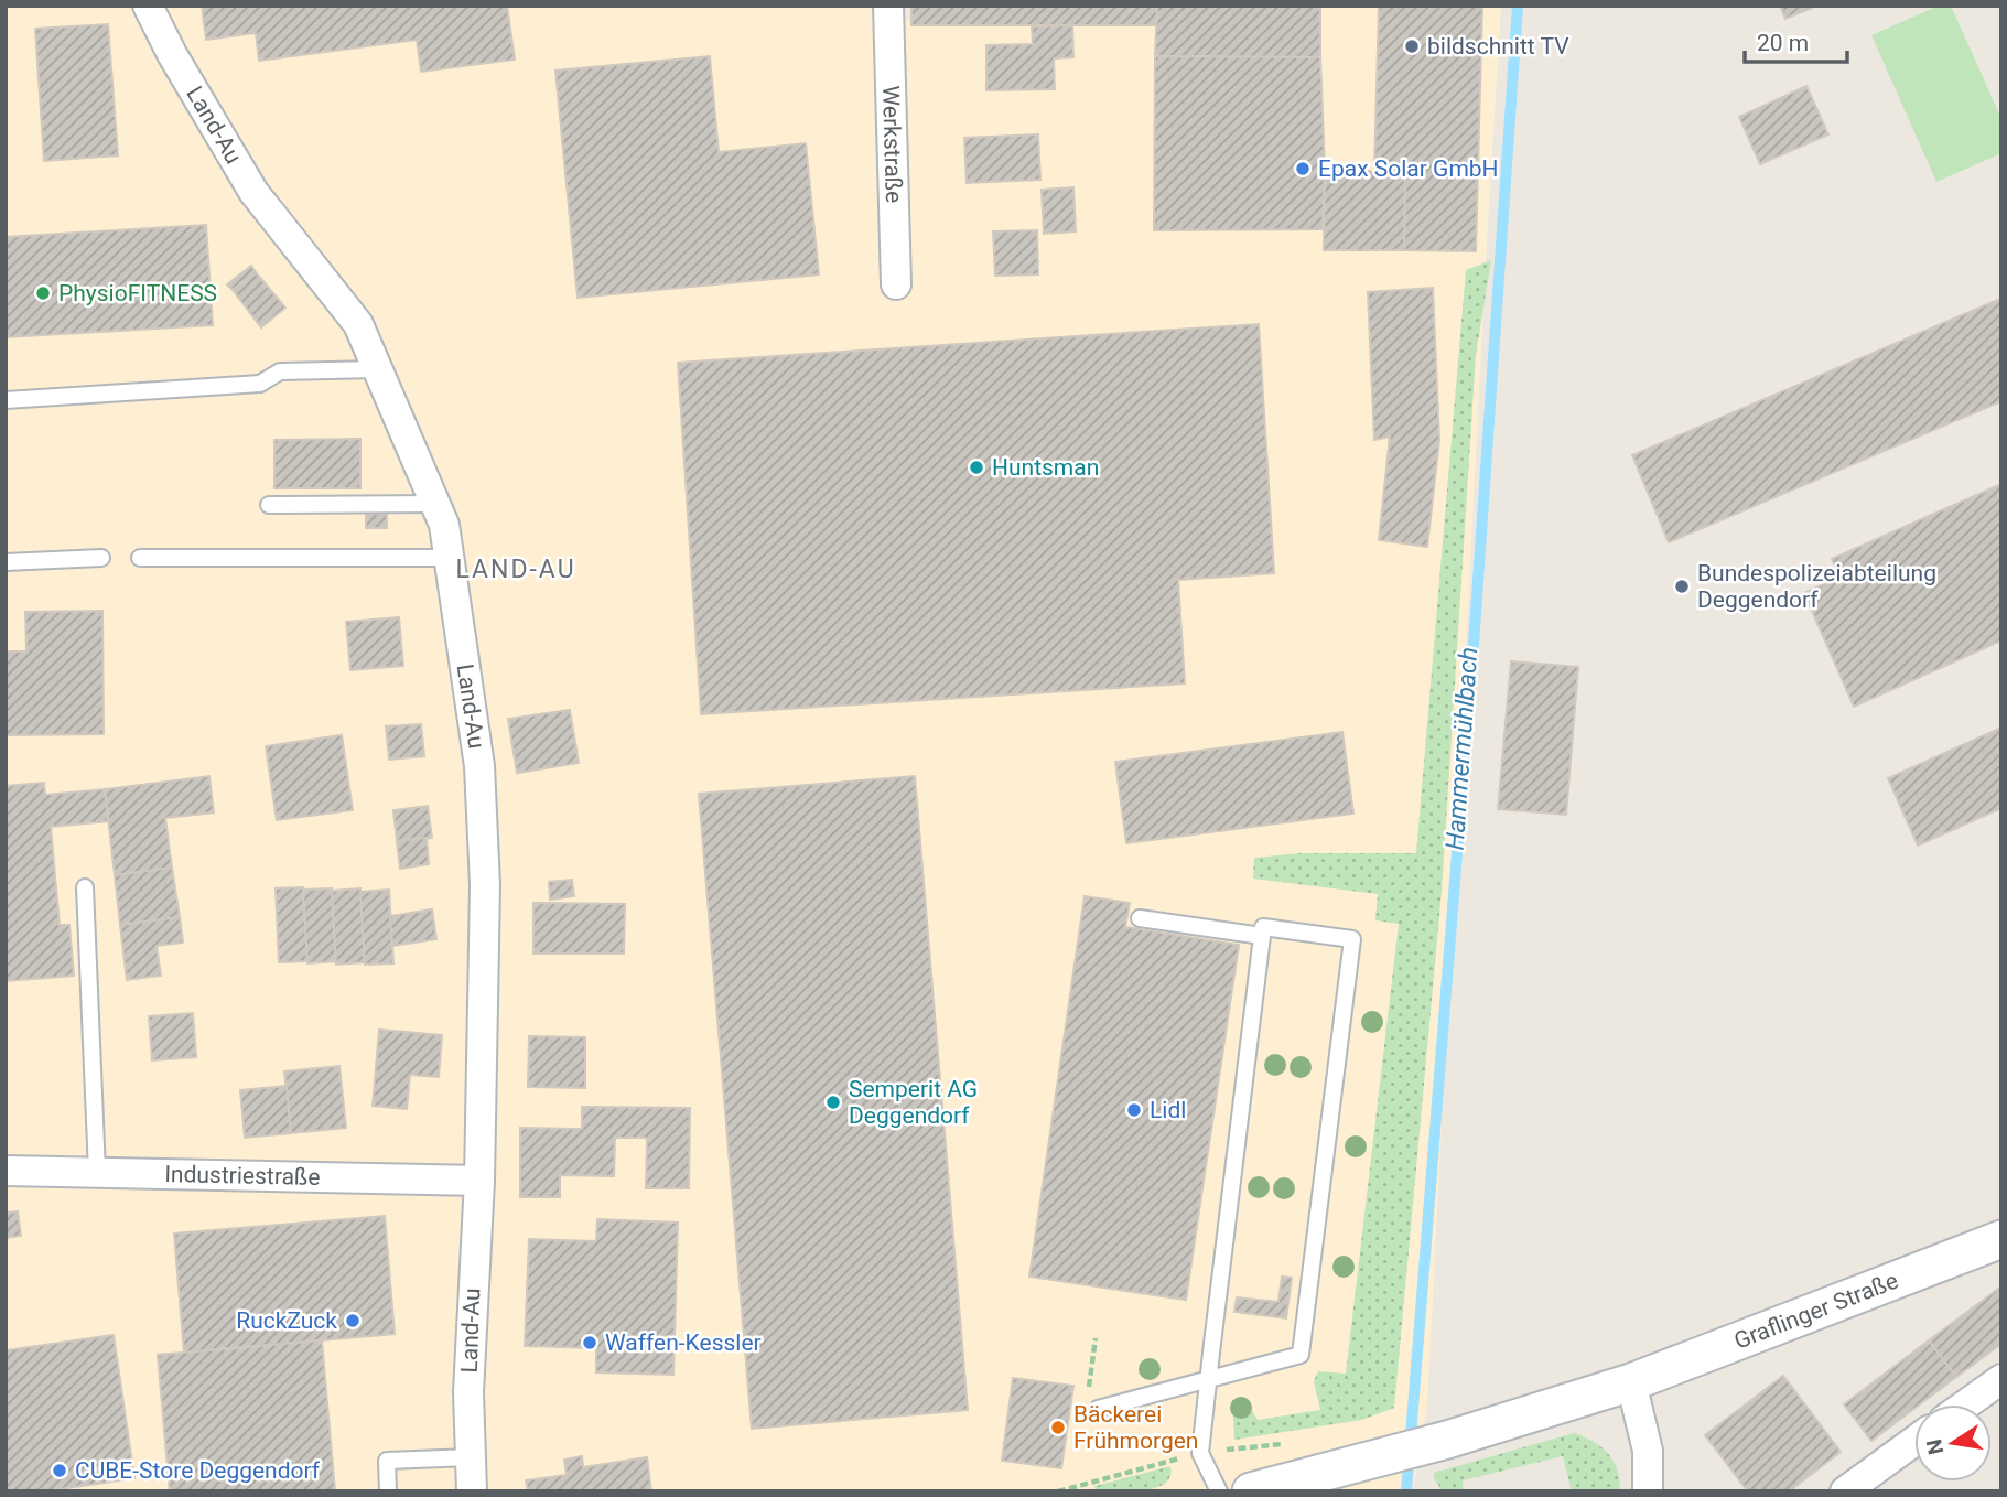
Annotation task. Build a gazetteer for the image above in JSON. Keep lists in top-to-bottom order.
{
  "streets": {
    "street": [
      "Land-Au",
      "Werkstraße",
      "Industriestraße",
      "Graflinger Straße"
    ]
  },
  "crossings": [
    ["Land-Au", "Industriestraße"]
  ],
  "districts": ["LAND-AU"],
  "water": ["Hammermühlbach"],
  "places": [
    "bildschnitt TV",
    "Epax Solar GmbH",
    "PhysioFITNESS",
    "Huntsman",
    "Bundespolizeiabteilung Deggendorf",
    "Semperit AG Deggendorf",
    "Lidl",
    "RuckZuck",
    "Waffen-Kessler",
    "Bäckerei Frühmorgen",
    "CUBE-Store Deggendorf"
  ],
  "scale_bar": "20 m",
  "north": "left"
}
